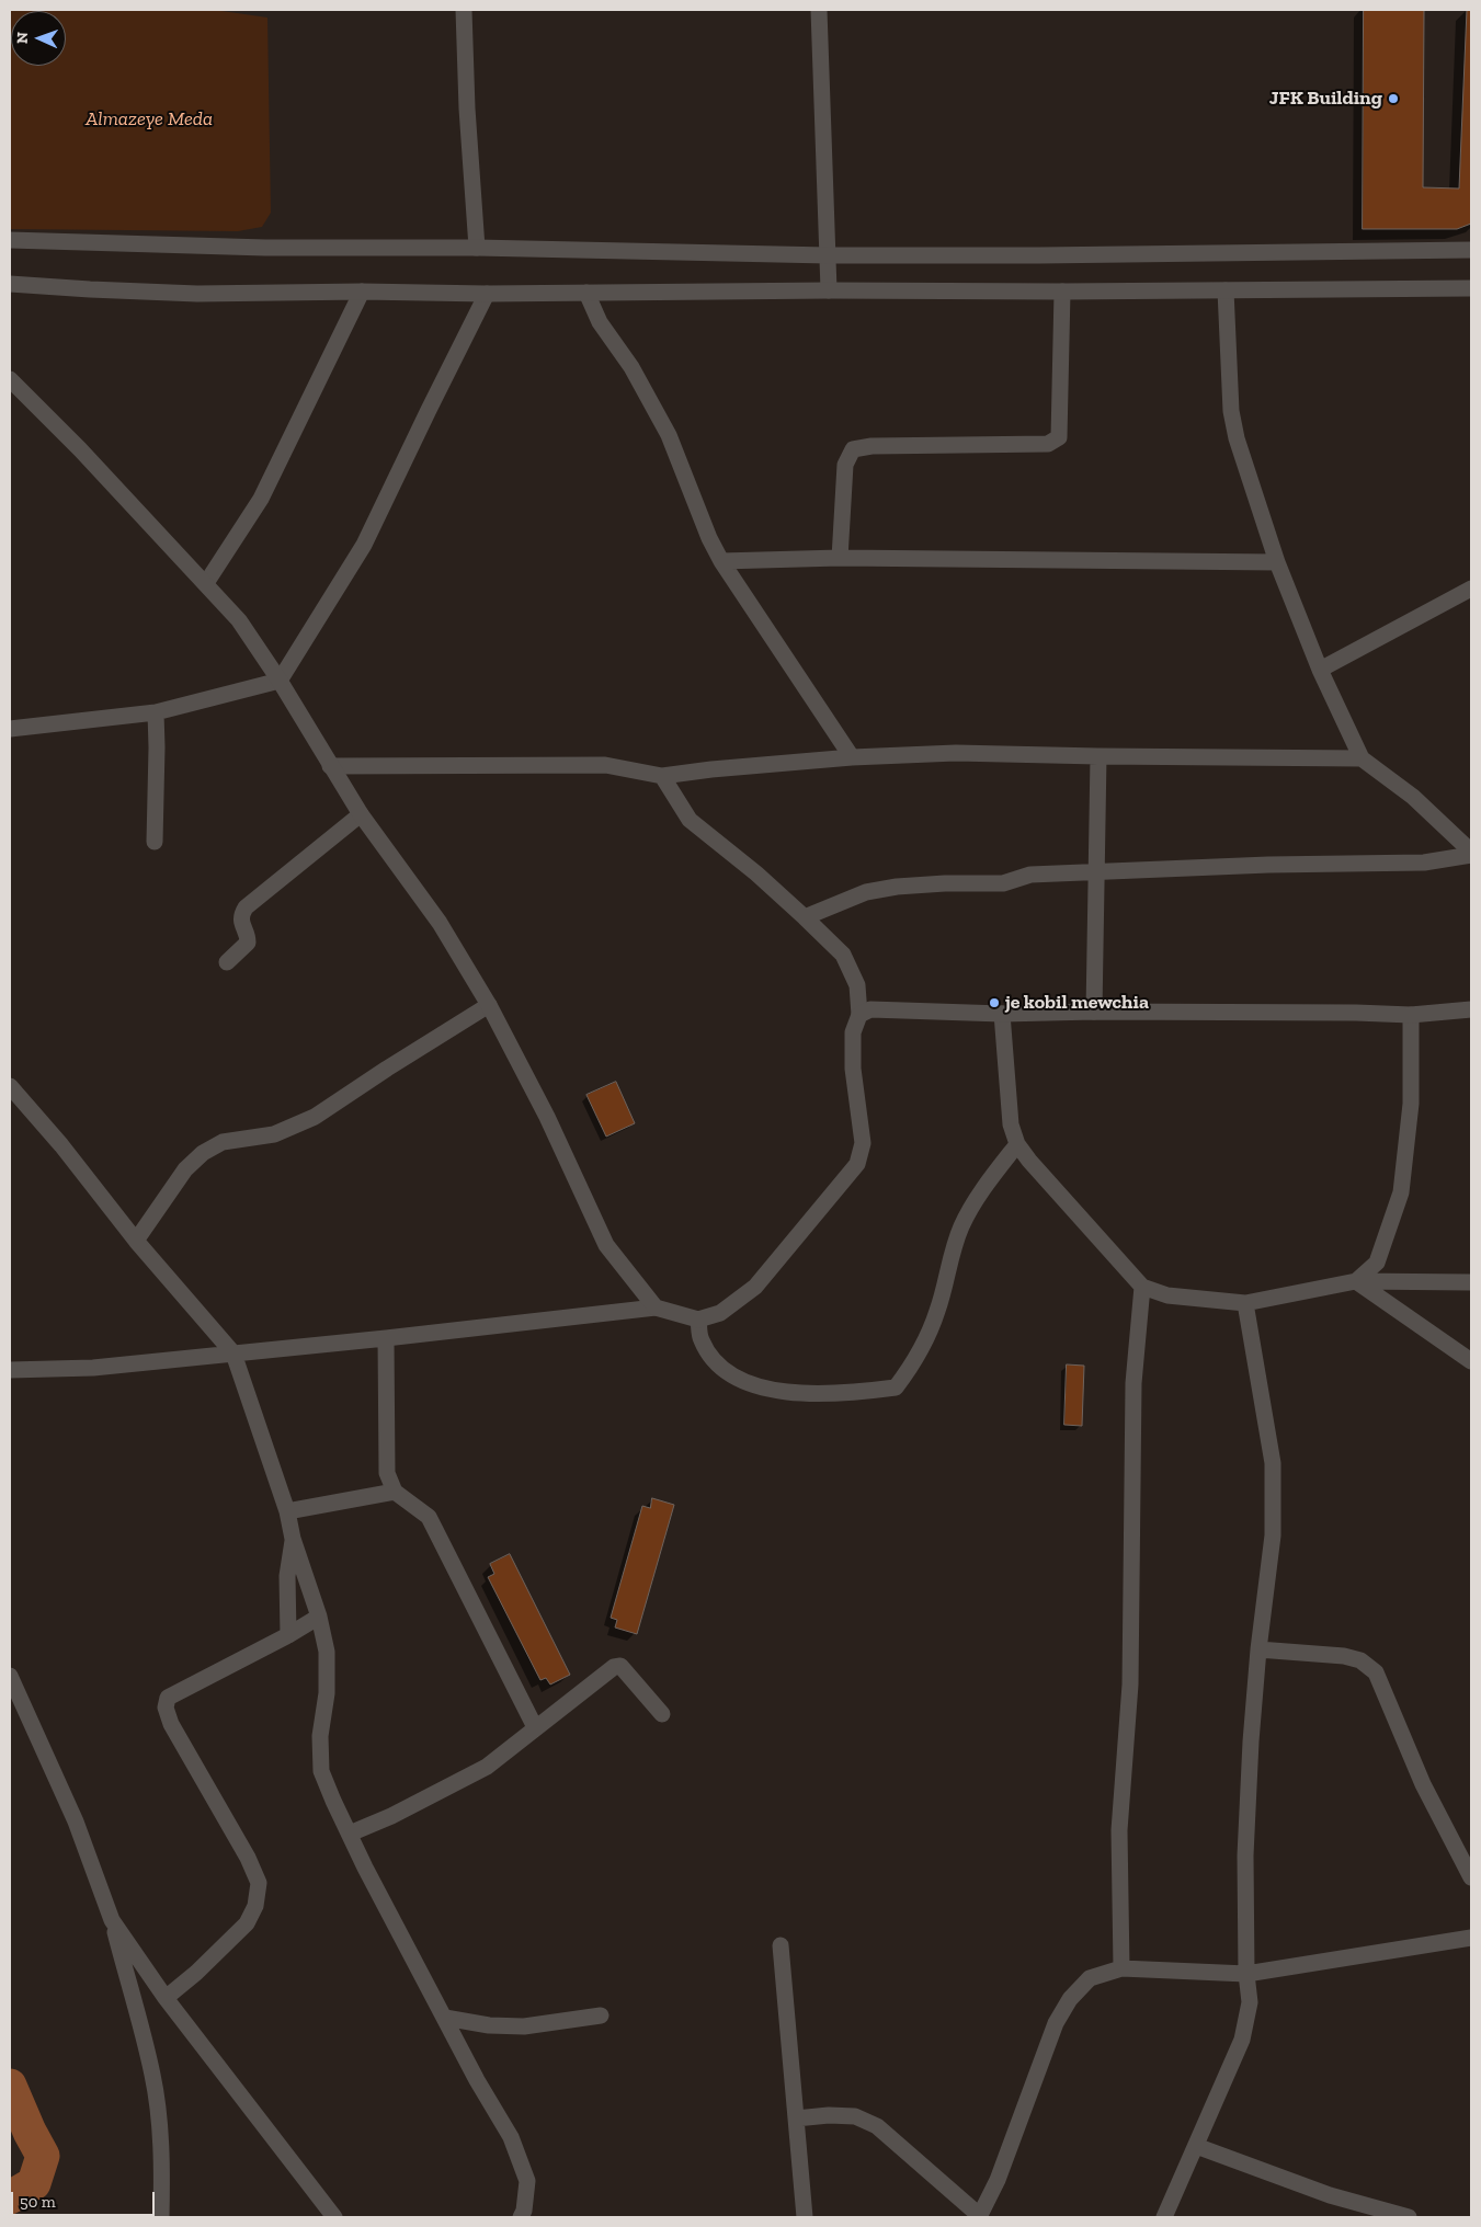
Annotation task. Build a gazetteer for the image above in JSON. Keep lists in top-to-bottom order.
{
  "parks": ["Almazeye Meda"],
  "places": ["JFK Building", "je kobil mewchia"],
  "scale_bar": "50 m",
  "north": "left"
}
